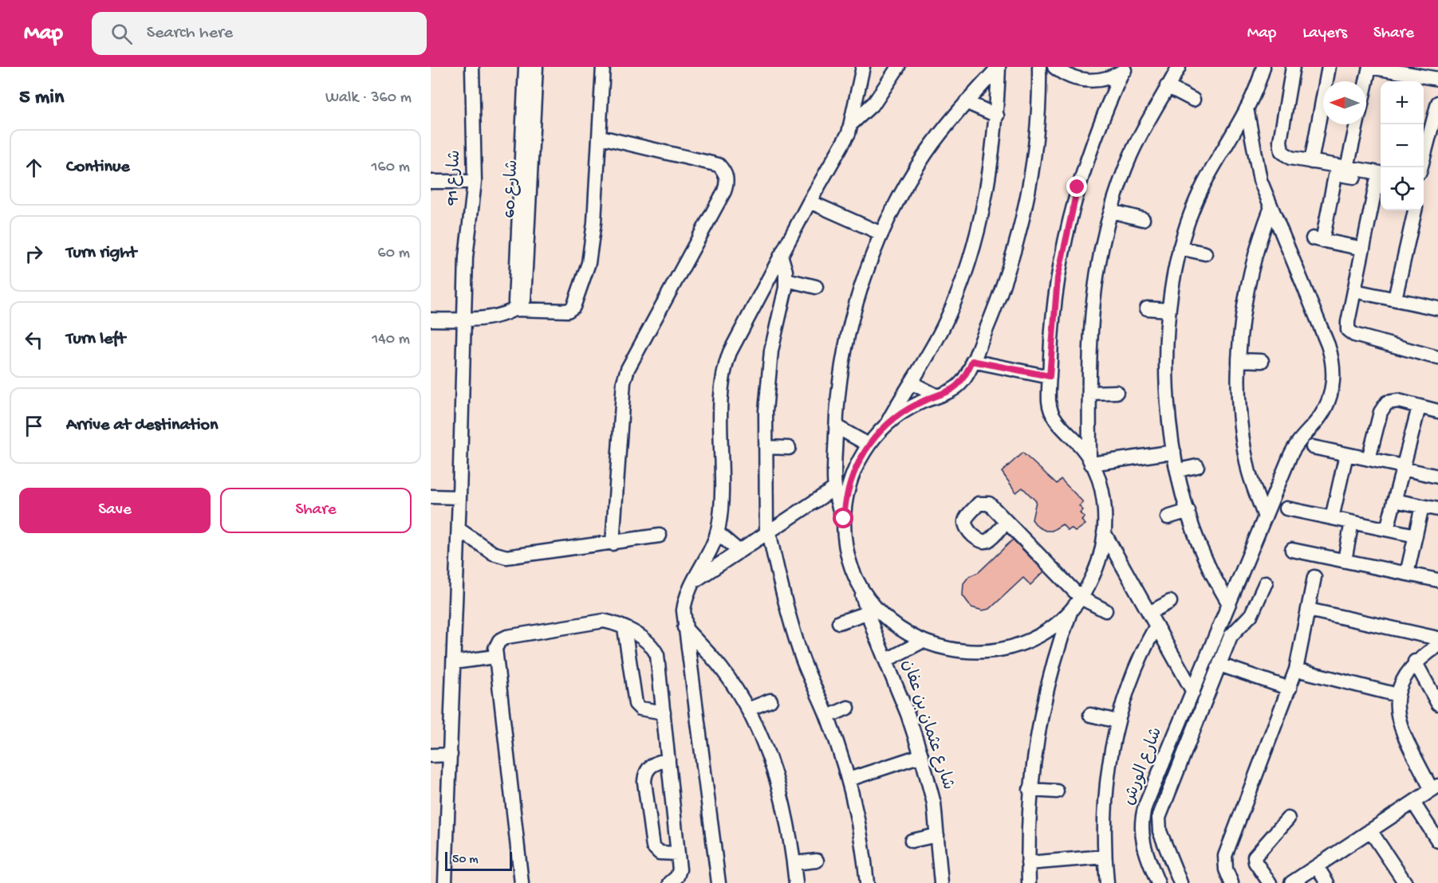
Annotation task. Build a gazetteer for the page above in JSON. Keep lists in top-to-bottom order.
{
  "streets": {
    "street": [
      "شارع 91",
      "شارع 60",
      "شارع عثمان بن عفان",
      "شارع الورش"
    ]
  },
  "scale_bar": "50 m",
  "north": "left",
  "page": {
    "header": "Map",
    "search": "Search here",
    "nav": ["Map", "Layers", "Share"],
    "heading": ["5 min", "Walk · 360 m"],
    "map_buttons": ["+", "−"],
    "list": [
      ["Continue", "160 m"],
      ["Turn right", "60 m"],
      ["Turn left", "140 m"],
      "Arrive at destination"
    ],
    "buttons": ["Save", "Share"],
    "scale": "50 m"
  }
}
